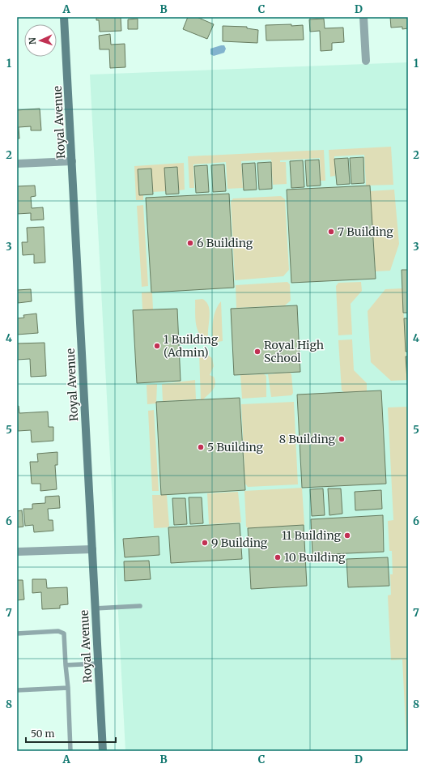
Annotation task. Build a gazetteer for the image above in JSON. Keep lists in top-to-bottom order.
{
  "streets": {
    "main road": ["Royal Avenue"]
  },
  "places": [
    "7 Building",
    "6 Building",
    "1 Building (Admin)",
    "Royal High School",
    "8 Building",
    "5 Building",
    "11 Building",
    "9 Building",
    "10 Building"
  ],
  "scale_bar": "50 m",
  "north": "left",
  "grid": {
    "columns": [
      "A",
      "B",
      "C",
      "D"
    ],
    "rows": [
      "1",
      "2",
      "3",
      "4",
      "5",
      "6",
      "7",
      "8"
    ]
  }
}
